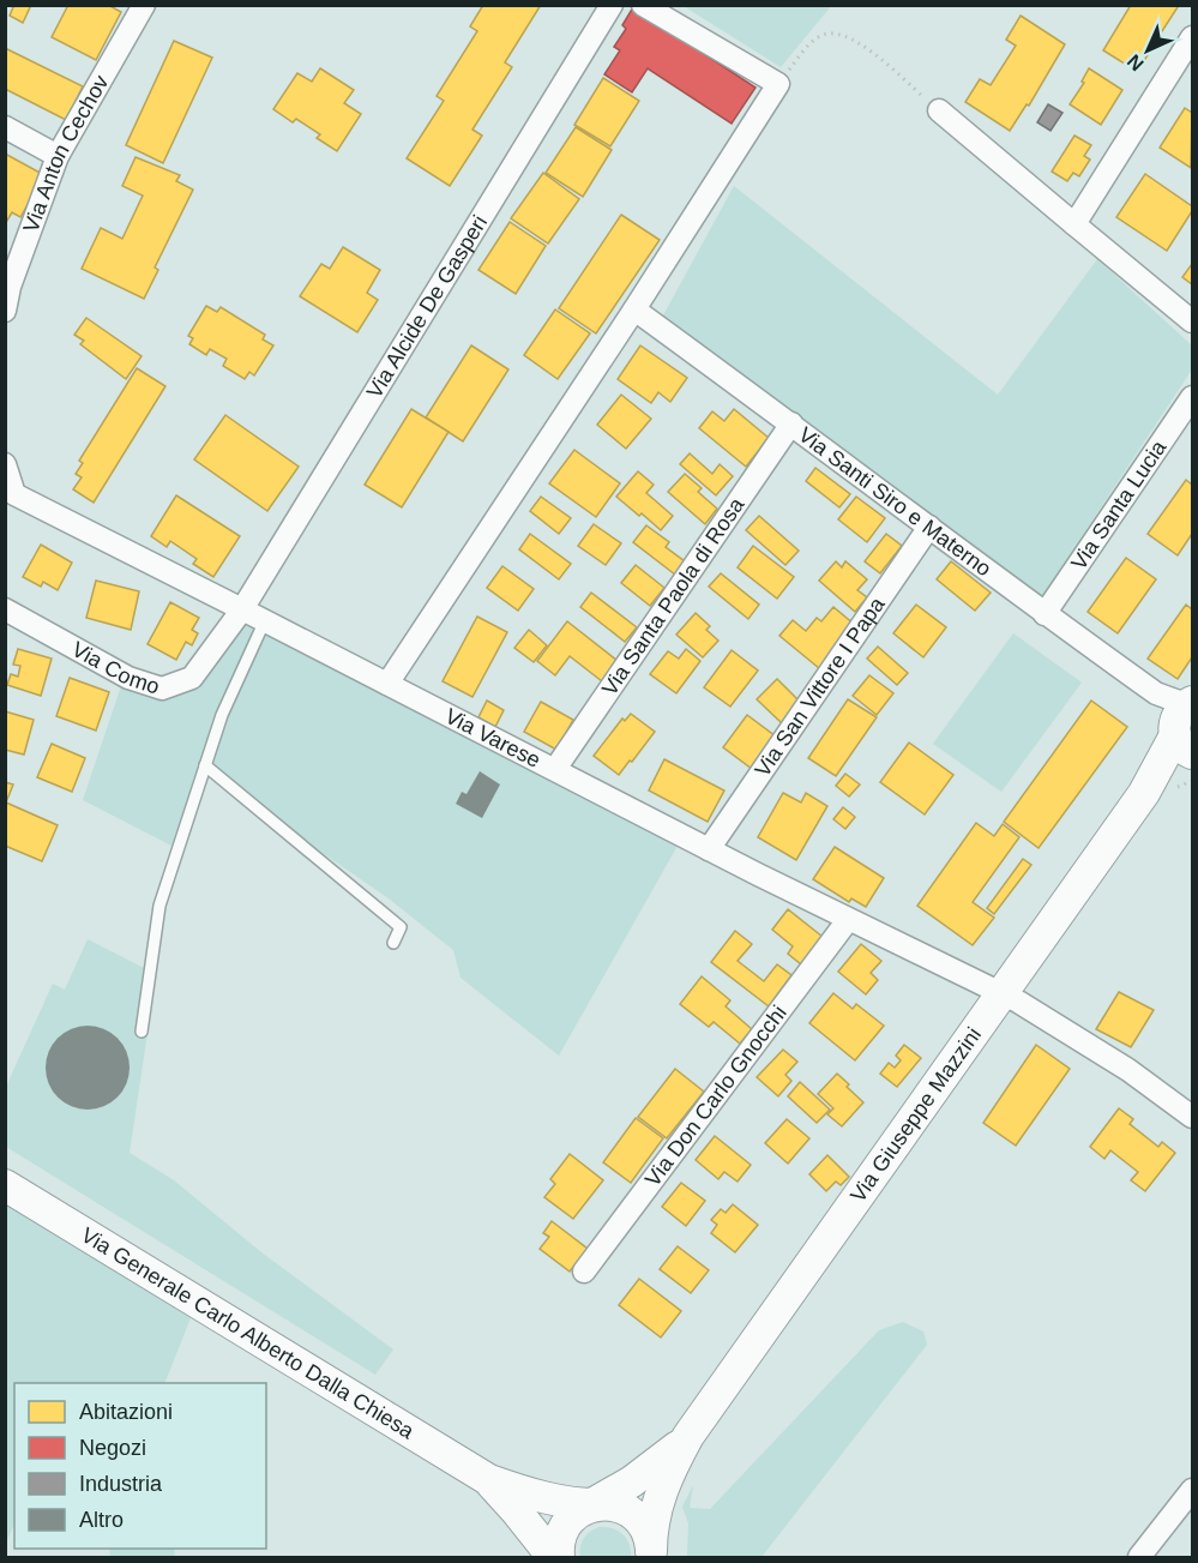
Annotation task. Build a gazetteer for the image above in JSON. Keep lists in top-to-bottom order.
{
  "streets": {
    "street": [
      "Via Anton Cechov",
      "Via Alcide De Gasperi",
      "Via Santi Siro e Materno",
      "Via Santa Lucia",
      "Via Santa Paola di Rosa",
      "Via Como",
      "Via San Vittore I Papa",
      "Via Varese",
      "Via Don Carlo Gnocchi",
      "Via Giuseppe Mazzini",
      "Via Generale Carlo Alberto Dalla Chiesa"
    ]
  },
  "crossings": [
    ["Via Alcide De Gasperi", "Via Como"],
    ["Via Alcide De Gasperi", "Via Varese"],
    ["Via Santi Siro e Materno", "Via Santa Lucia"],
    ["Via Santi Siro e Materno", "Via Santa Paola di Rosa"],
    ["Via Santi Siro e Materno", "Via San Vittore I Papa"],
    ["Via Santi Siro e Materno", "Via Giuseppe Mazzini"],
    ["Via Santa Paola di Rosa", "Via Varese"],
    ["Via Como", "Via Varese"],
    ["Via San Vittore I Papa", "Via Varese"],
    ["Via Varese", "Via Don Carlo Gnocchi"],
    ["Via Varese", "Via Giuseppe Mazzini"],
    ["Via Giuseppe Mazzini", "Via Generale Carlo Alberto Dalla Chiesa"]
  ],
  "legend": [
    "Abitazioni",
    "Negozi",
    "Industria",
    "Altro"
  ],
  "north": "bottom left"
}
